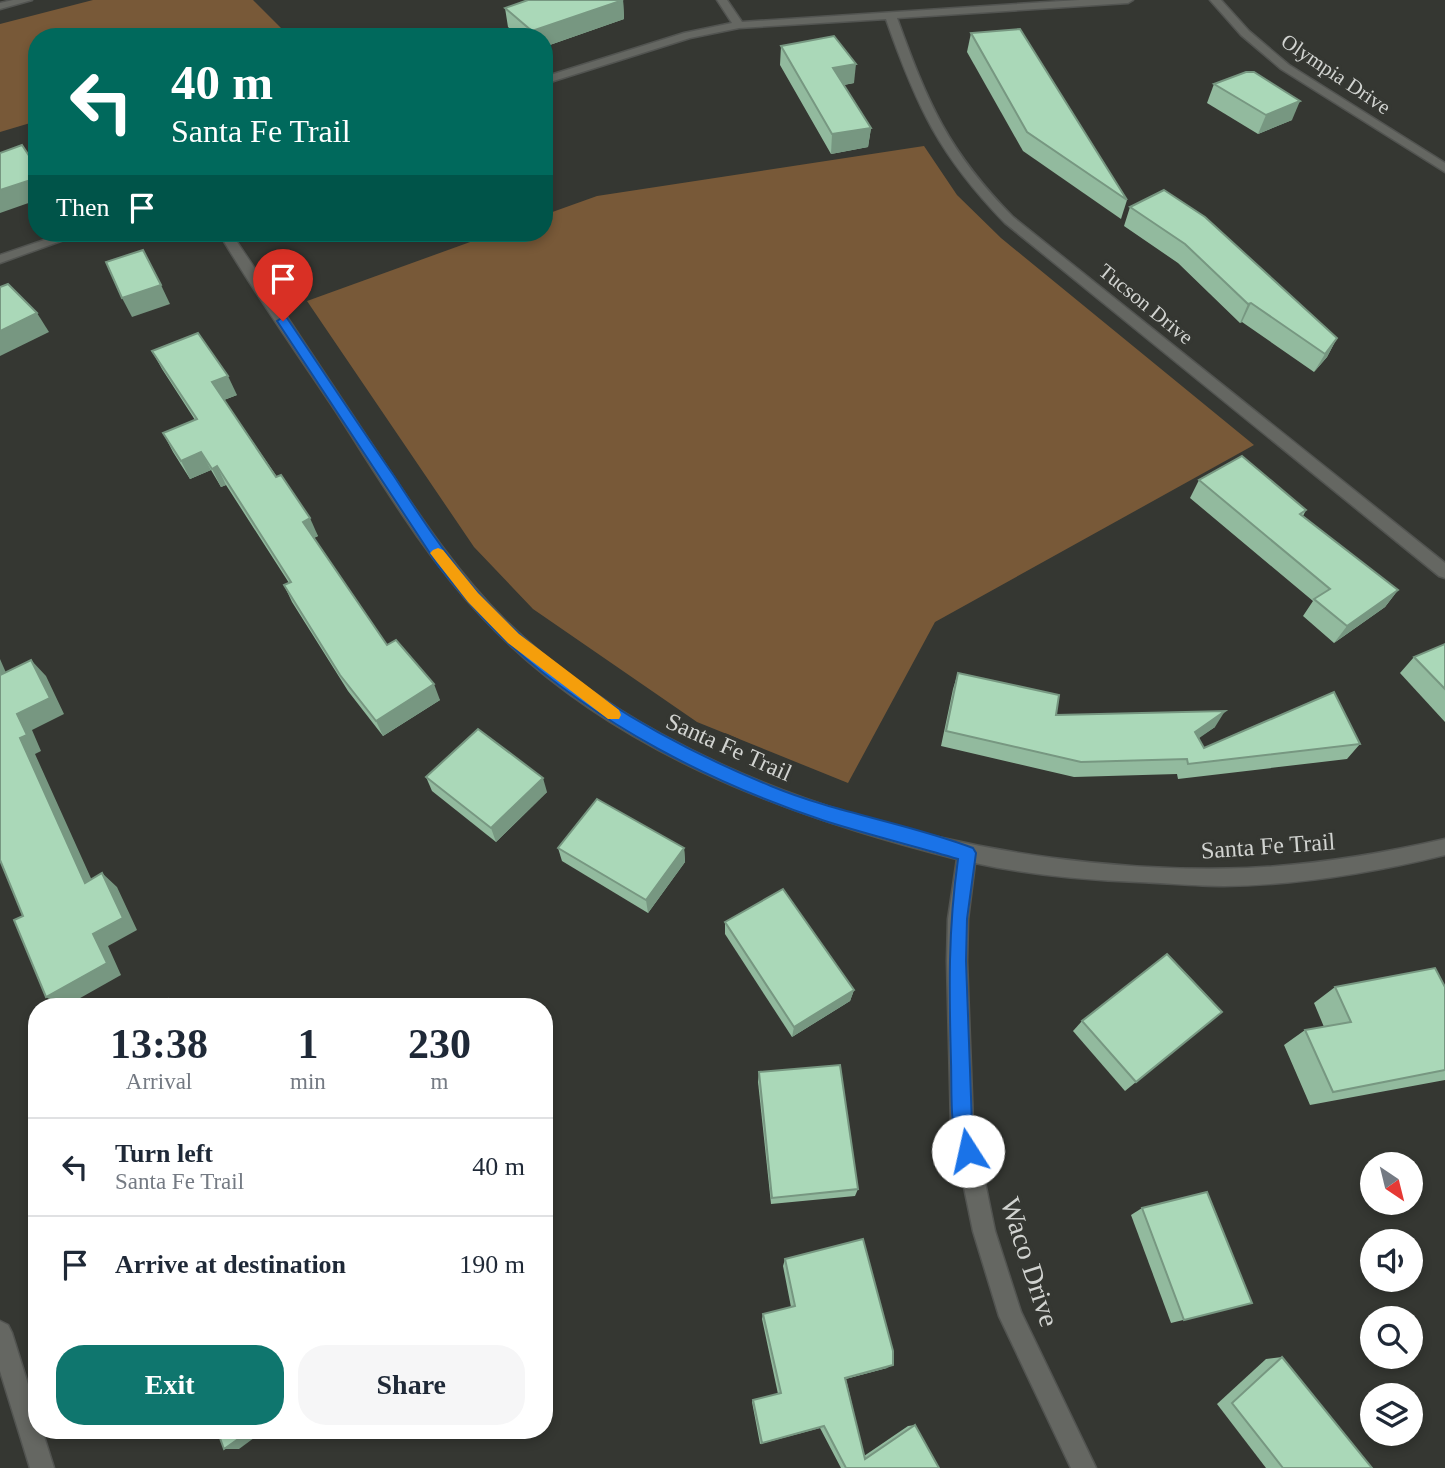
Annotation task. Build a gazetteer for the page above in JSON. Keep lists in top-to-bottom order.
{
  "streets": {
    "street": [
      "Olympia Drive",
      "Tucson Drive",
      "Santa Fe Trail",
      "Waco Drive"
    ]
  },
  "crossings": [
    ["Santa Fe Trail", "Waco Drive"]
  ],
  "north": "bottom right",
  "page": {
    "turn": ["40 m", "Santa Fe Trail"],
    "then": "Then",
    "eta": [
      "13:38",
      "Arrival",
      "1",
      "min",
      "230",
      "m"
    ],
    "list": [
      {
        "name": "Turn left",
        "note": "Santa Fe Trail",
        "value": "40 m"
      },
      {
        "name": "Arrive at destination",
        "value": "190 m"
      }
    ],
    "buttons": ["Exit", "Share"]
  }
}
